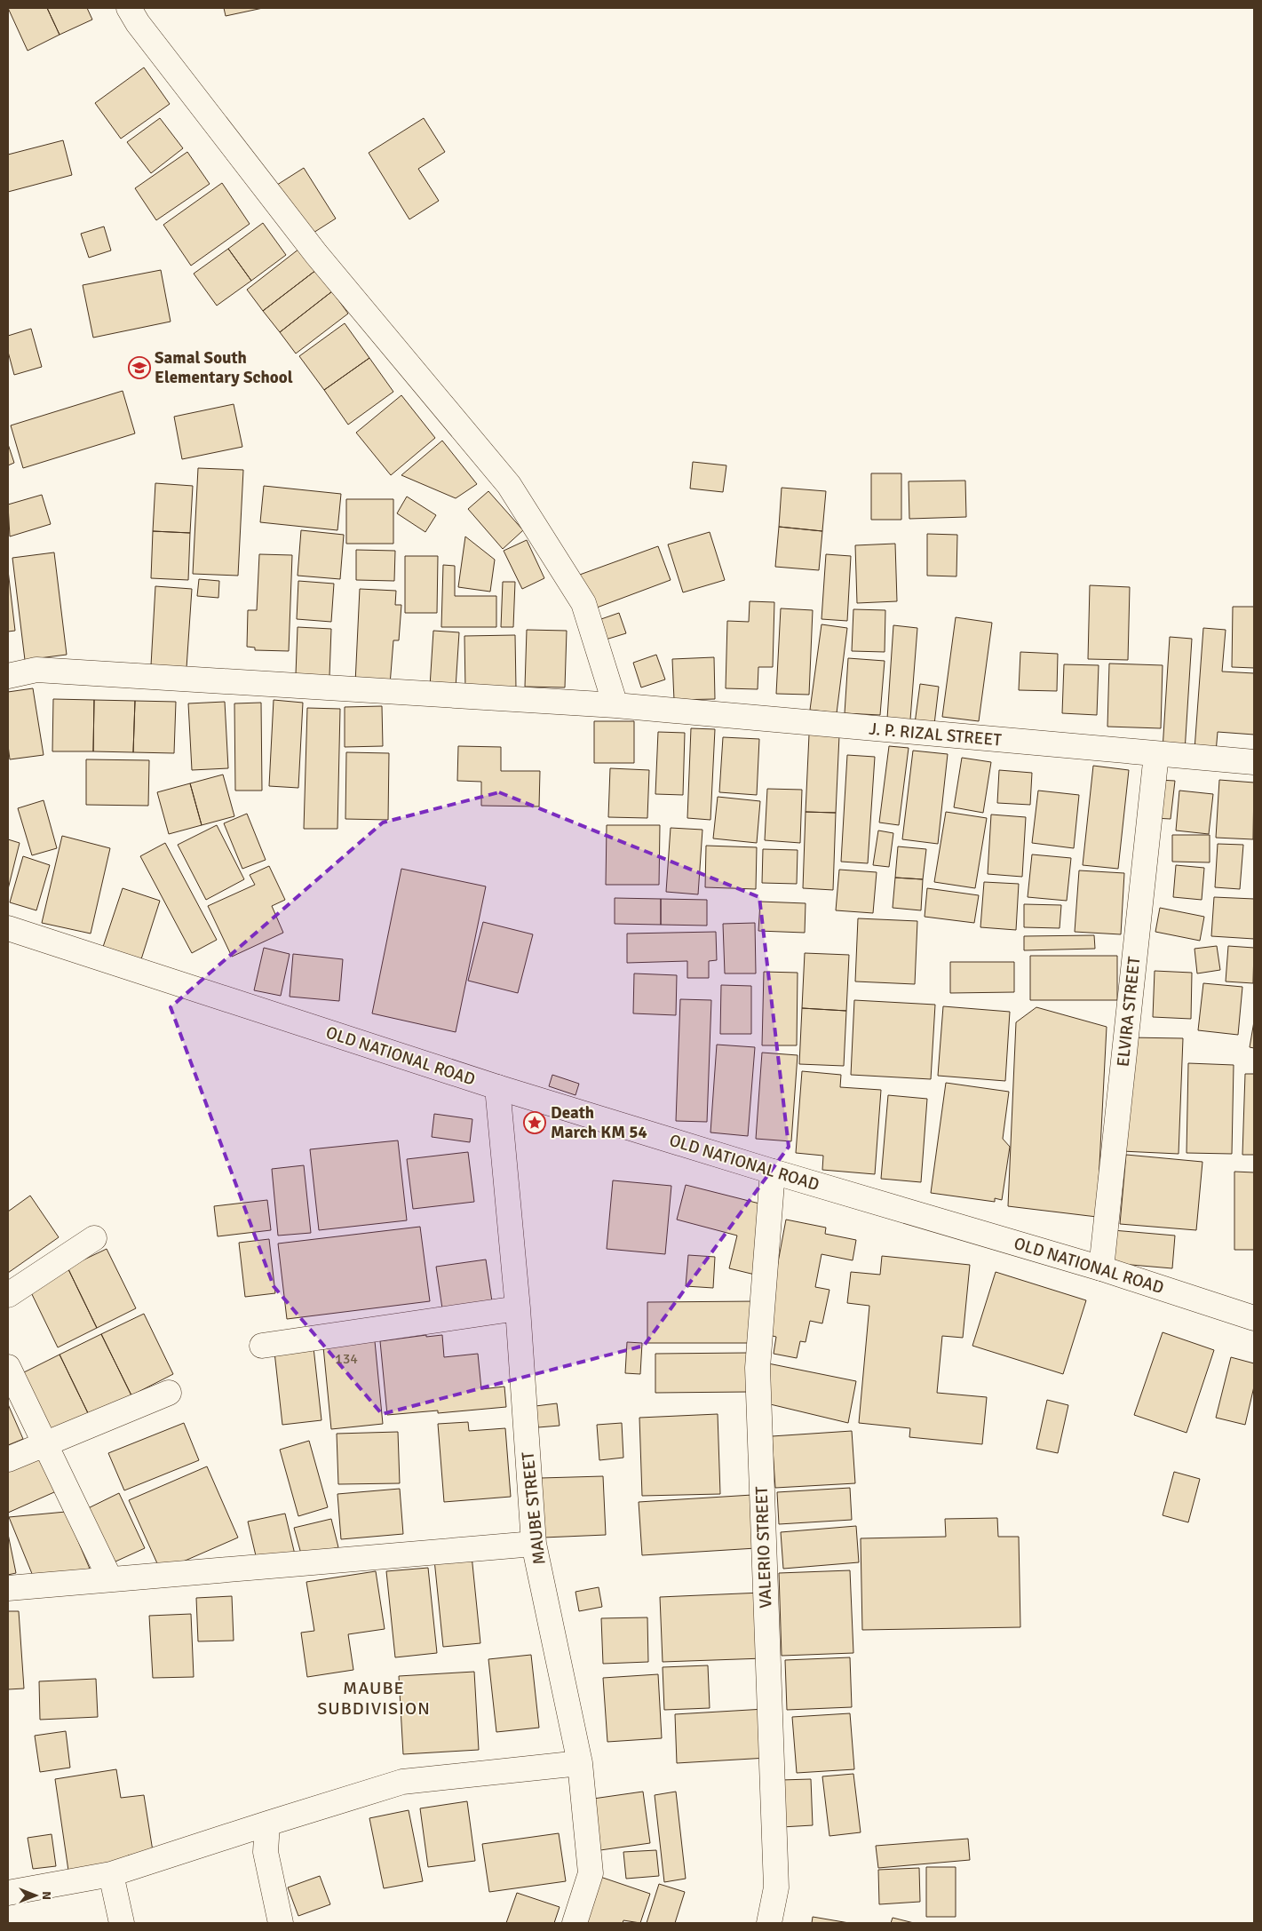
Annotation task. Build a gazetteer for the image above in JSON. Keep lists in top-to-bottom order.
{
  "streets": {
    "street": [
      "J. P. RIZAL STREET",
      "ELVIRA STREET",
      "OLD NATIONAL ROAD",
      "MAUBE STREET",
      "VALERIO STREET"
    ]
  },
  "crossings": [
    ["J. P. RIZAL STREET", "ELVIRA STREET"],
    ["ELVIRA STREET", "OLD NATIONAL ROAD"],
    ["OLD NATIONAL ROAD", "MAUBE STREET"],
    ["OLD NATIONAL ROAD", "VALERIO STREET"]
  ],
  "districts": ["MAUBE SUBDIVISION"],
  "places": {
    "school or university": ["Samal South Elementary School"],
    "place": ["Death March KM 54"]
  },
  "house_numbers": ["134"],
  "north": "right"
}
